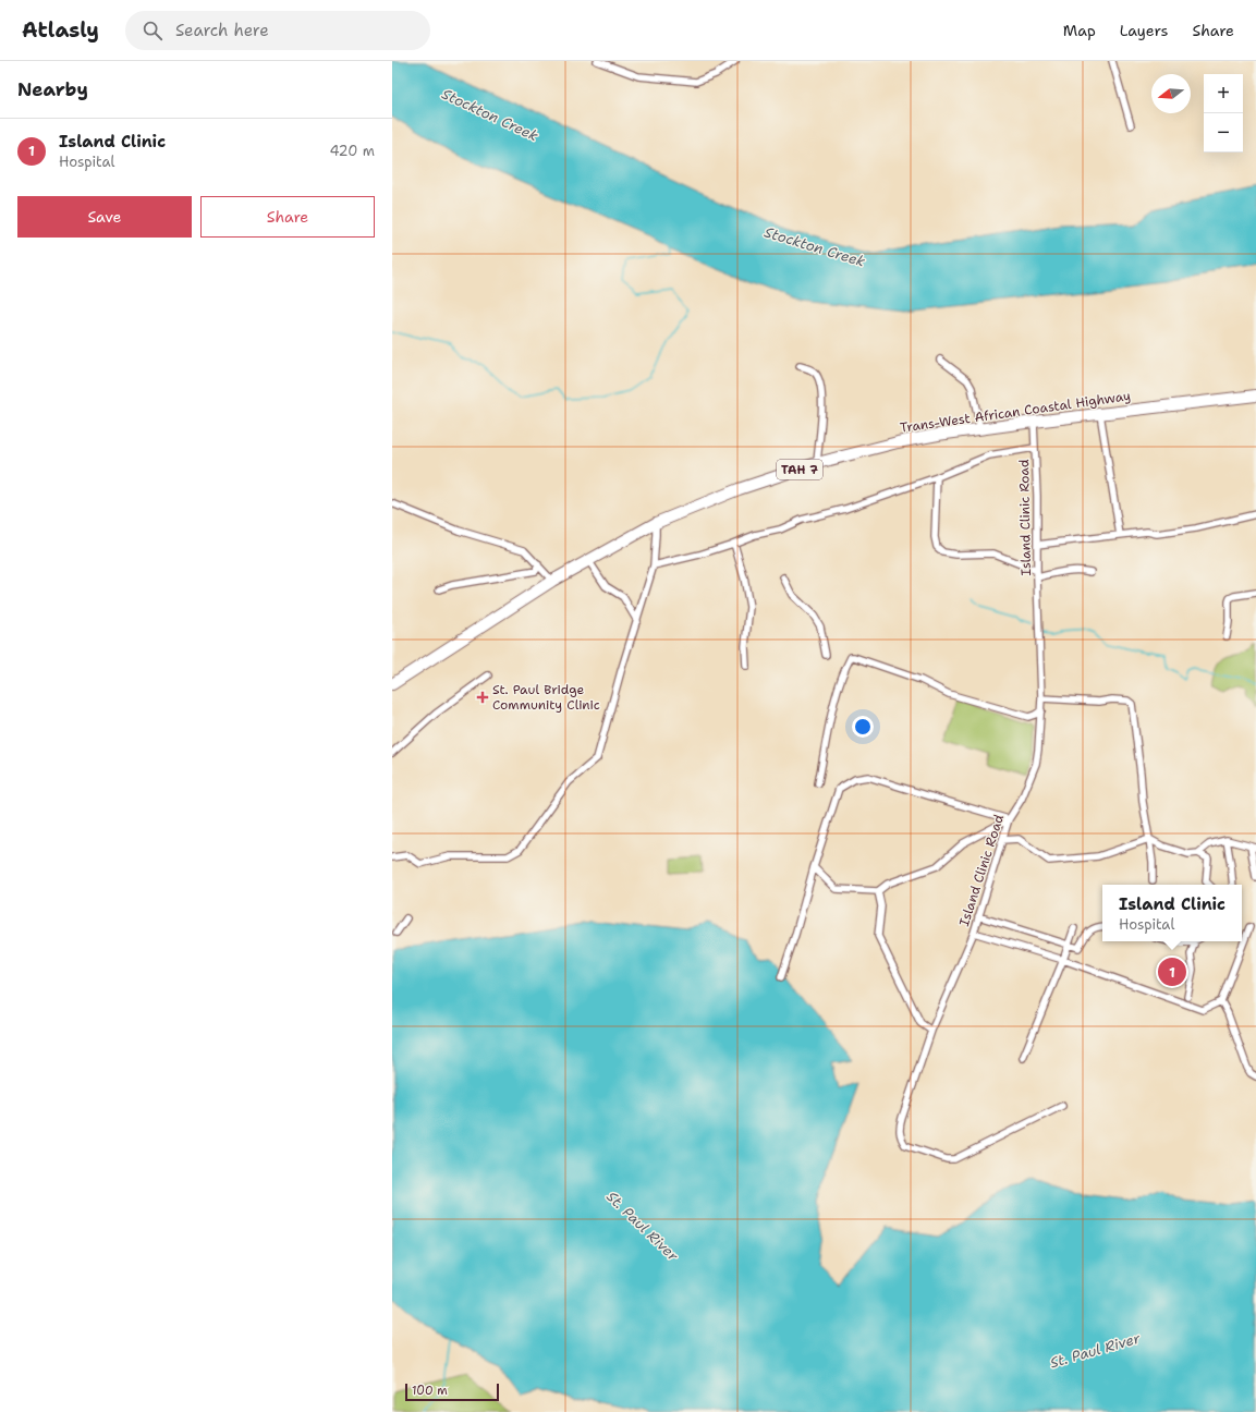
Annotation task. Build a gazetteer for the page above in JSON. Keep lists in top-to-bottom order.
{
  "streets": {
    "highway": ["Trans-West African Coastal Highway", "TAH 7"],
    "street": ["Island Clinic Road"]
  },
  "crossings": [
    ["Trans-West African Coastal Highway", "Island Clinic Road"]
  ],
  "water": ["Stockton Creek", "St. Paul River"],
  "places": {
    "health": ["St. Paul Bridge Community Clinic"]
  },
  "scale_bar": "100 m",
  "north": "left",
  "page": {
    "header": "Atlasly",
    "search": "Search here",
    "nav": ["Map", "Layers", "Share"],
    "heading": "Nearby",
    "map_buttons": ["+", "−"],
    "list": [
      {
        "mark": "1",
        "name": "Island Clinic",
        "note": "Hospital",
        "value": "420 m"
      }
    ],
    "buttons": ["Save", "Share"],
    "popup": ["Island Clinic", "Hospital"],
    "pins": "1",
    "scale": "100 m"
  }
}
